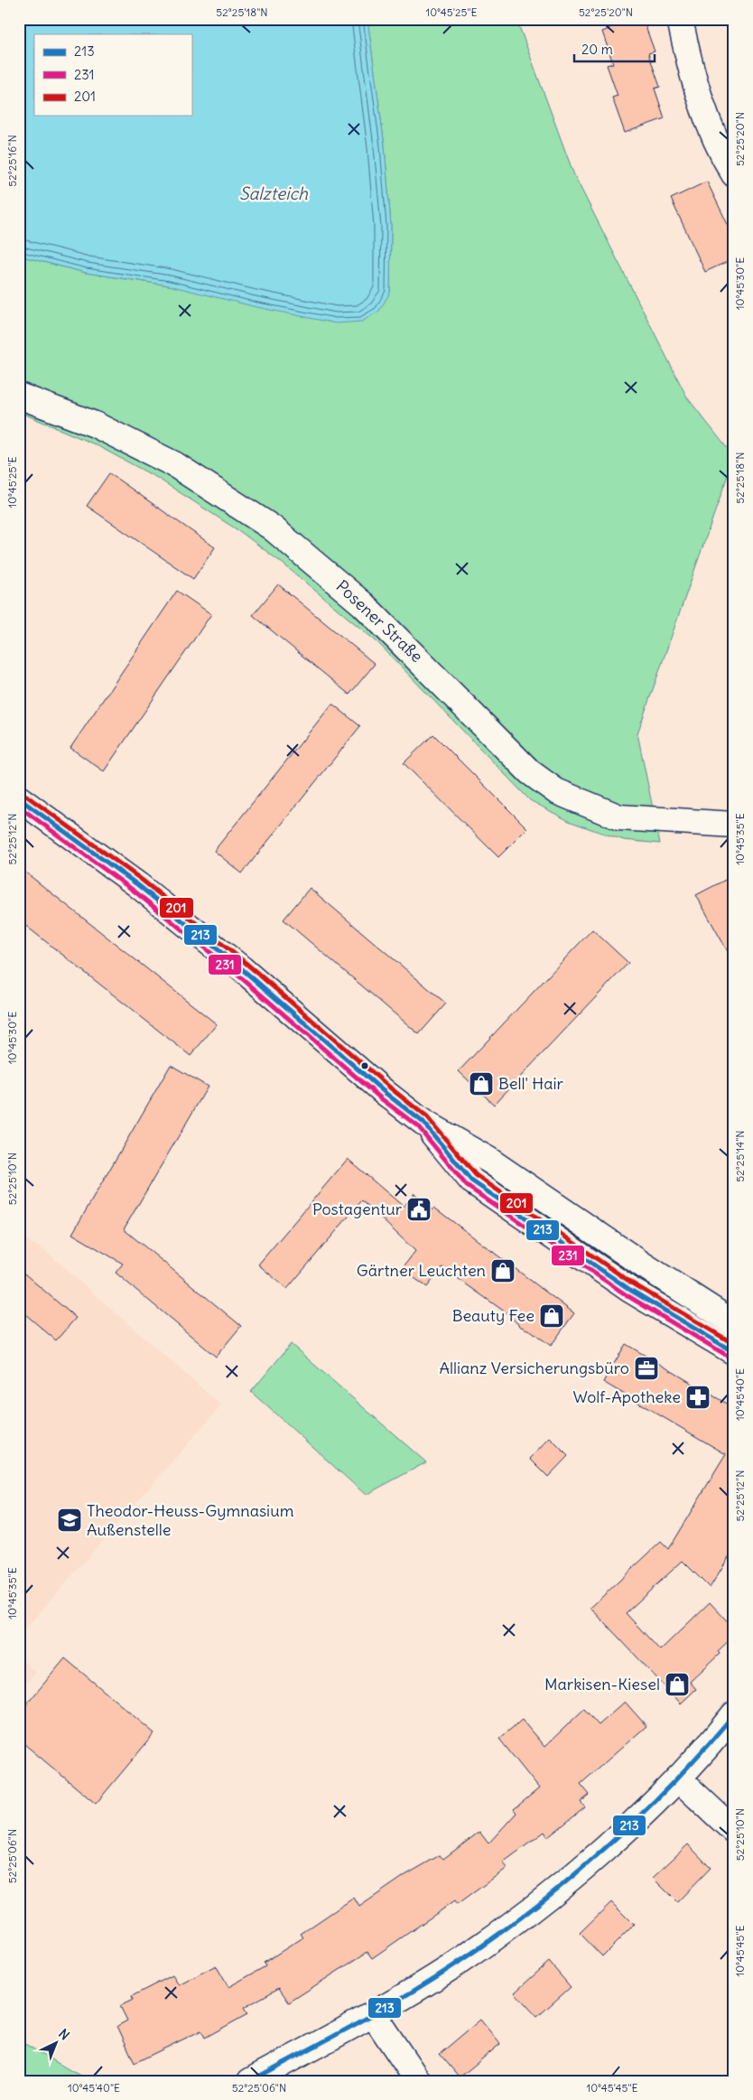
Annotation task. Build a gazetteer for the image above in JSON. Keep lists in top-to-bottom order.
{
  "streets": {
    "street": ["Posener Straße"]
  },
  "water": ["Salzteich"],
  "places": {
    "shop": [
      "Bell' Hair",
      "Gärtner Leuchten",
      "Beauty Fee",
      "Markisen-Kiesel"
    ],
    "public building": ["Postagentur"],
    "office": ["Allianz Versicherungsbüro"],
    "pharmacy": ["Wolf-Apotheke"],
    "school or university": ["Theodor-Heuss-Gymnasium Außenstelle"]
  },
  "lines": ["transit line 201", "transit line 213", "transit line 231"],
  "legend": ["213", "231", "201"],
  "scale_bar": "20 m",
  "north": "top right",
  "coordinates": [
    "52°25'18\"N",
    "10°45'25\"E",
    "52°25'20\"N",
    "52°25'16\"N",
    "10°45'30\"E",
    "10°45'35\"E",
    "52°25'12\"N",
    "52°25'14\"N",
    "52°25'10\"N",
    "10°45'40\"E",
    "52°25'06\"N",
    "10°45'45\"E"
  ]
}
